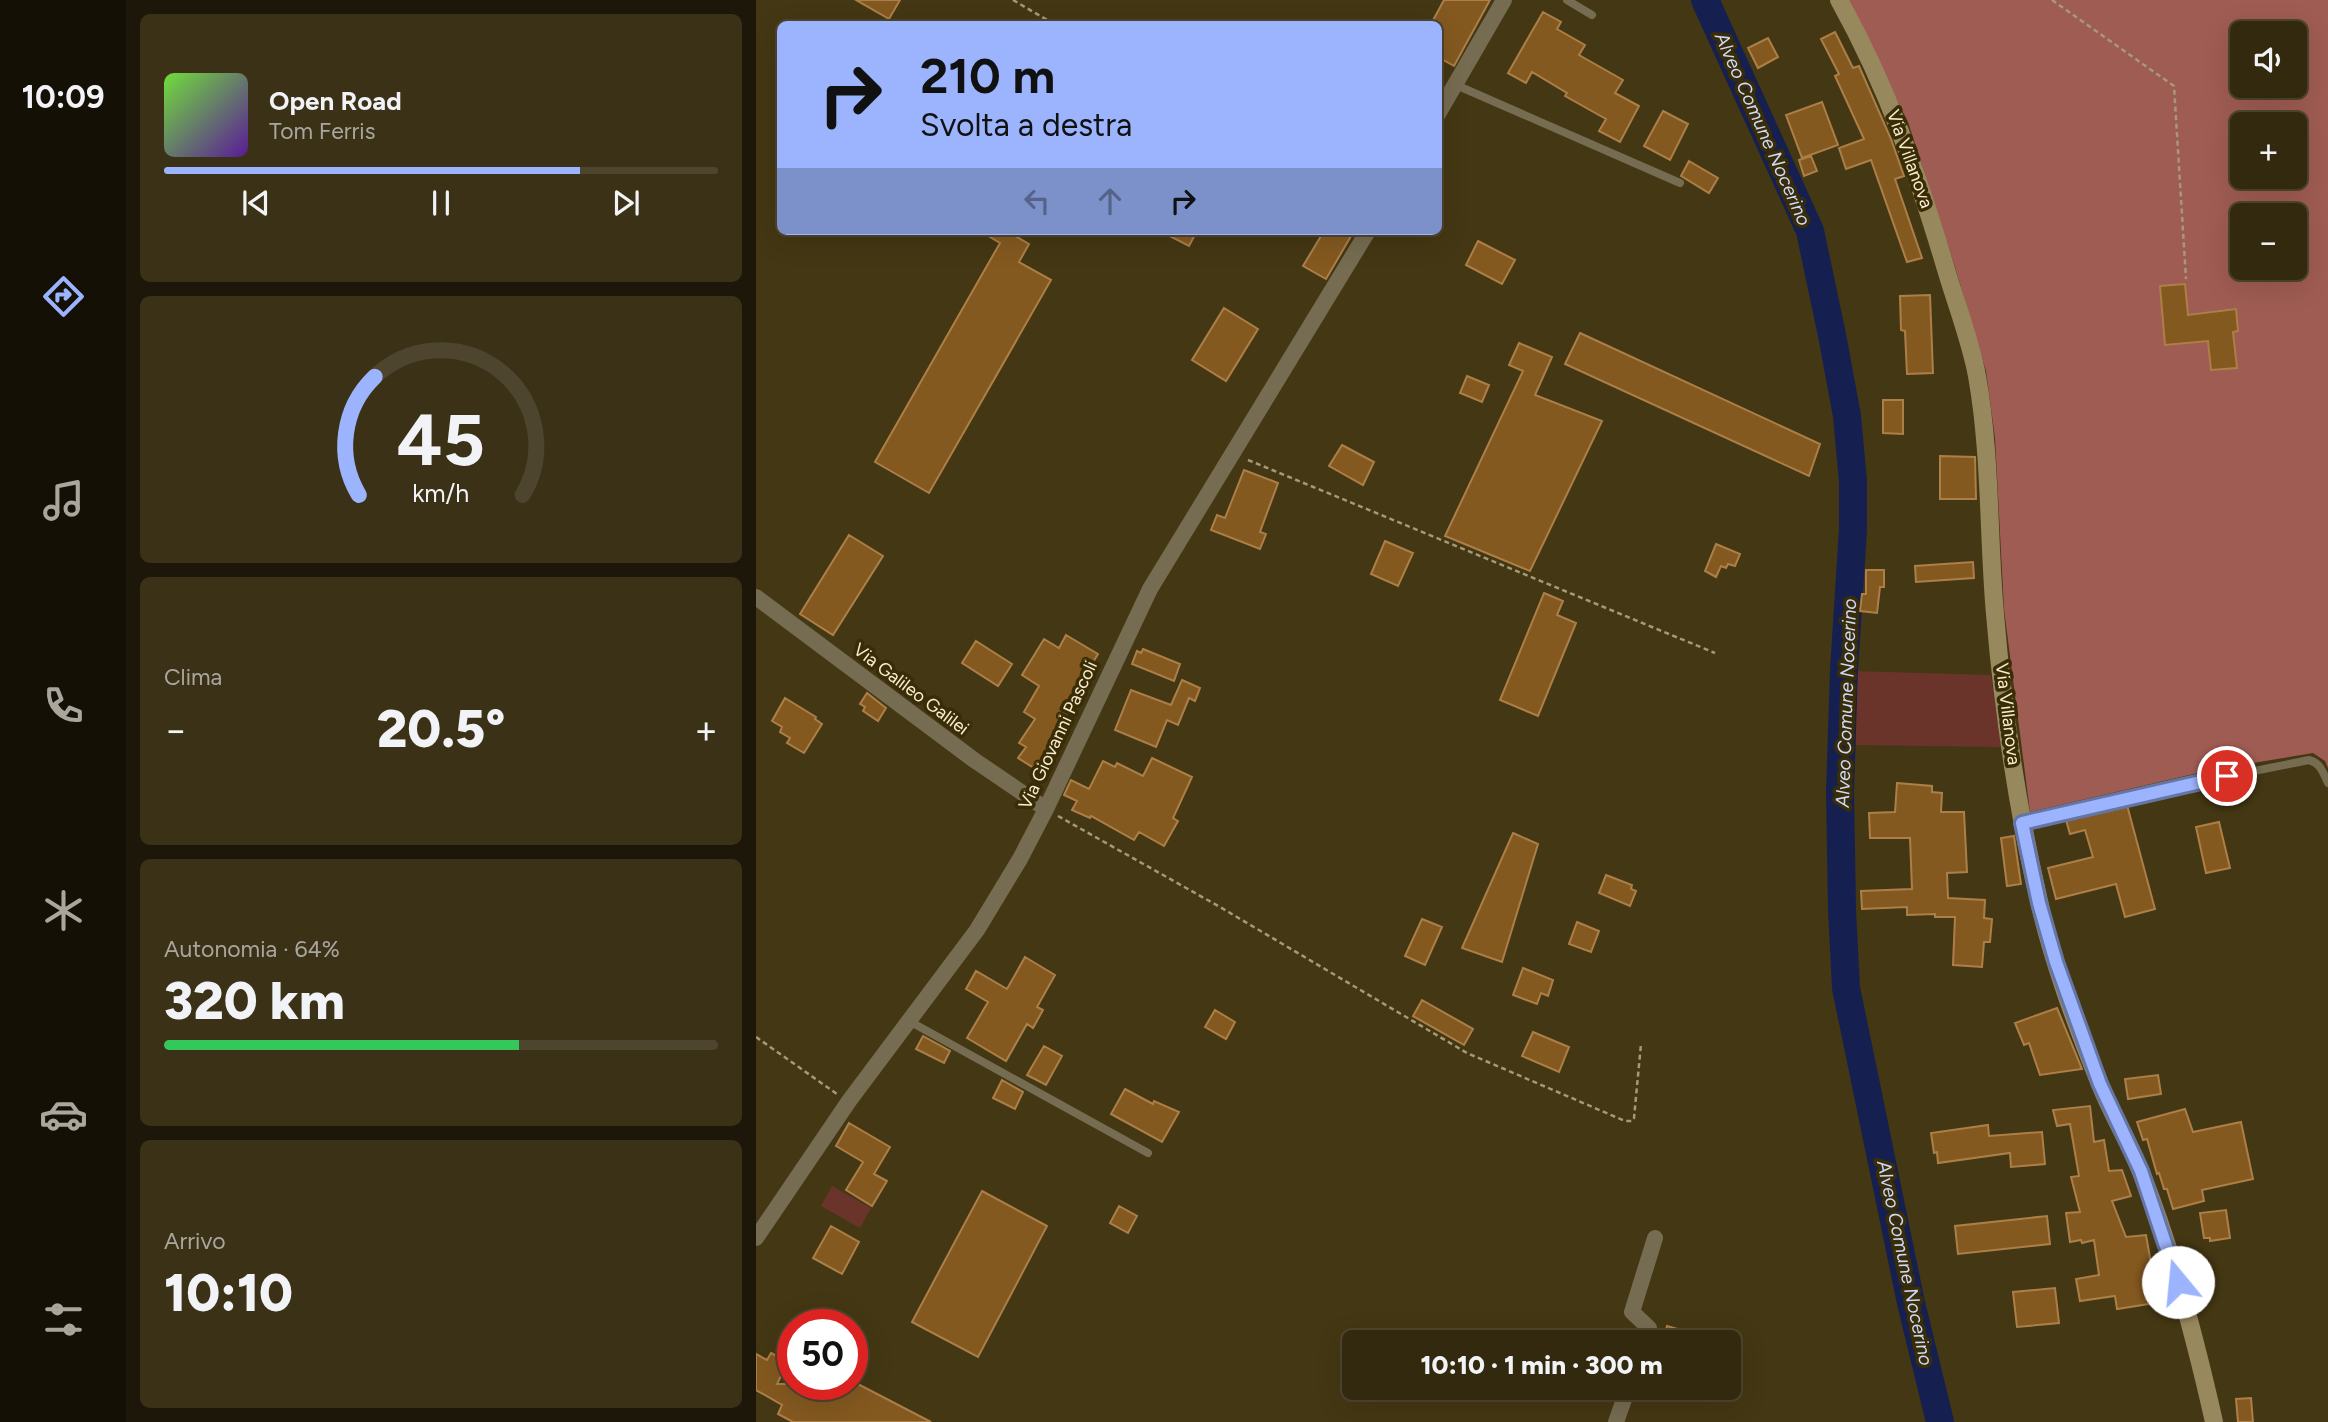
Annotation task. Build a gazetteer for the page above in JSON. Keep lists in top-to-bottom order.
{
  "streets": {
    "main road": ["Via Villanova"],
    "street": ["Via Galileo Galilei", "Via Giovanni Pascoli"]
  },
  "crossings": [
    ["Via Galileo Galilei", "Via Giovanni Pascoli"]
  ],
  "water": ["Alveo Comune Nocerino"],
  "page": {
    "tabs": "10:09",
    "map_buttons": ["+", "−"],
    "turn": ["210 m", "Svolta a destra"],
    "song": ["Open Road", "Tom Ferris"],
    "tile": [
      "Clima",
      ["Autonomia · 64%", "320 km"],
      ["Arrivo", "10:10"]
    ],
    "heat": ["−", "20.5°", "+"],
    "limit": "50",
    "trip": "10:10 · 1 min · 300 m",
    "gauge": ["45", "km/h"]
  }
}
